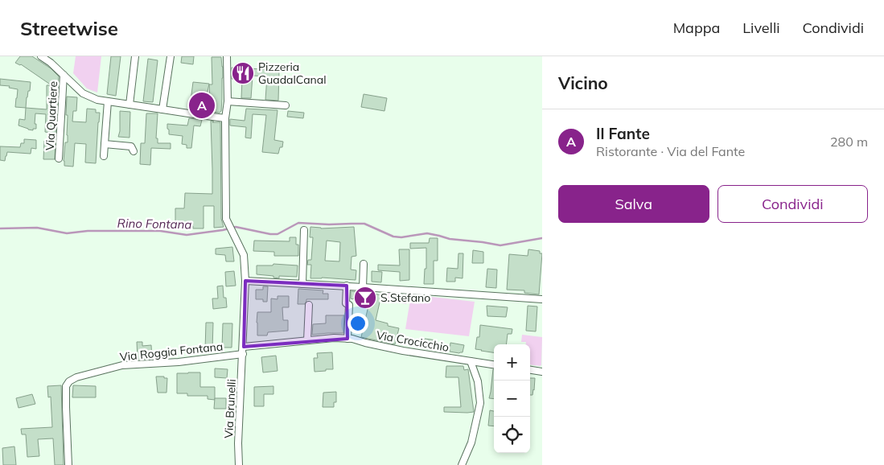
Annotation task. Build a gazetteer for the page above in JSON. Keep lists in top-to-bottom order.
{
  "streets": {
    "street": [
      "Via Quartiere",
      "Via Crocicchio",
      "Via Roggia Fontana",
      "Via Brunelli"
    ]
  },
  "crossings": [
    ["Via Roggia Fontana", "Via Brunelli"]
  ],
  "water": ["Rino Fontana"],
  "places": {
    "restaurant": ["Pizzeria GuadalCanal"],
    "bar": ["S.Stefano"]
  },
  "page": {
    "header": "Streetwise",
    "nav": ["Mappa", "Livelli", "Condividi"],
    "heading": "Vicino",
    "pins": "A",
    "list": [
      {
        "mark": "A",
        "name": "Il Fante",
        "note": "Ristorante · Via del Fante",
        "value": "280 m"
      }
    ],
    "buttons": ["Salva", "Condividi"],
    "map_buttons": ["+", "−"]
  }
}
